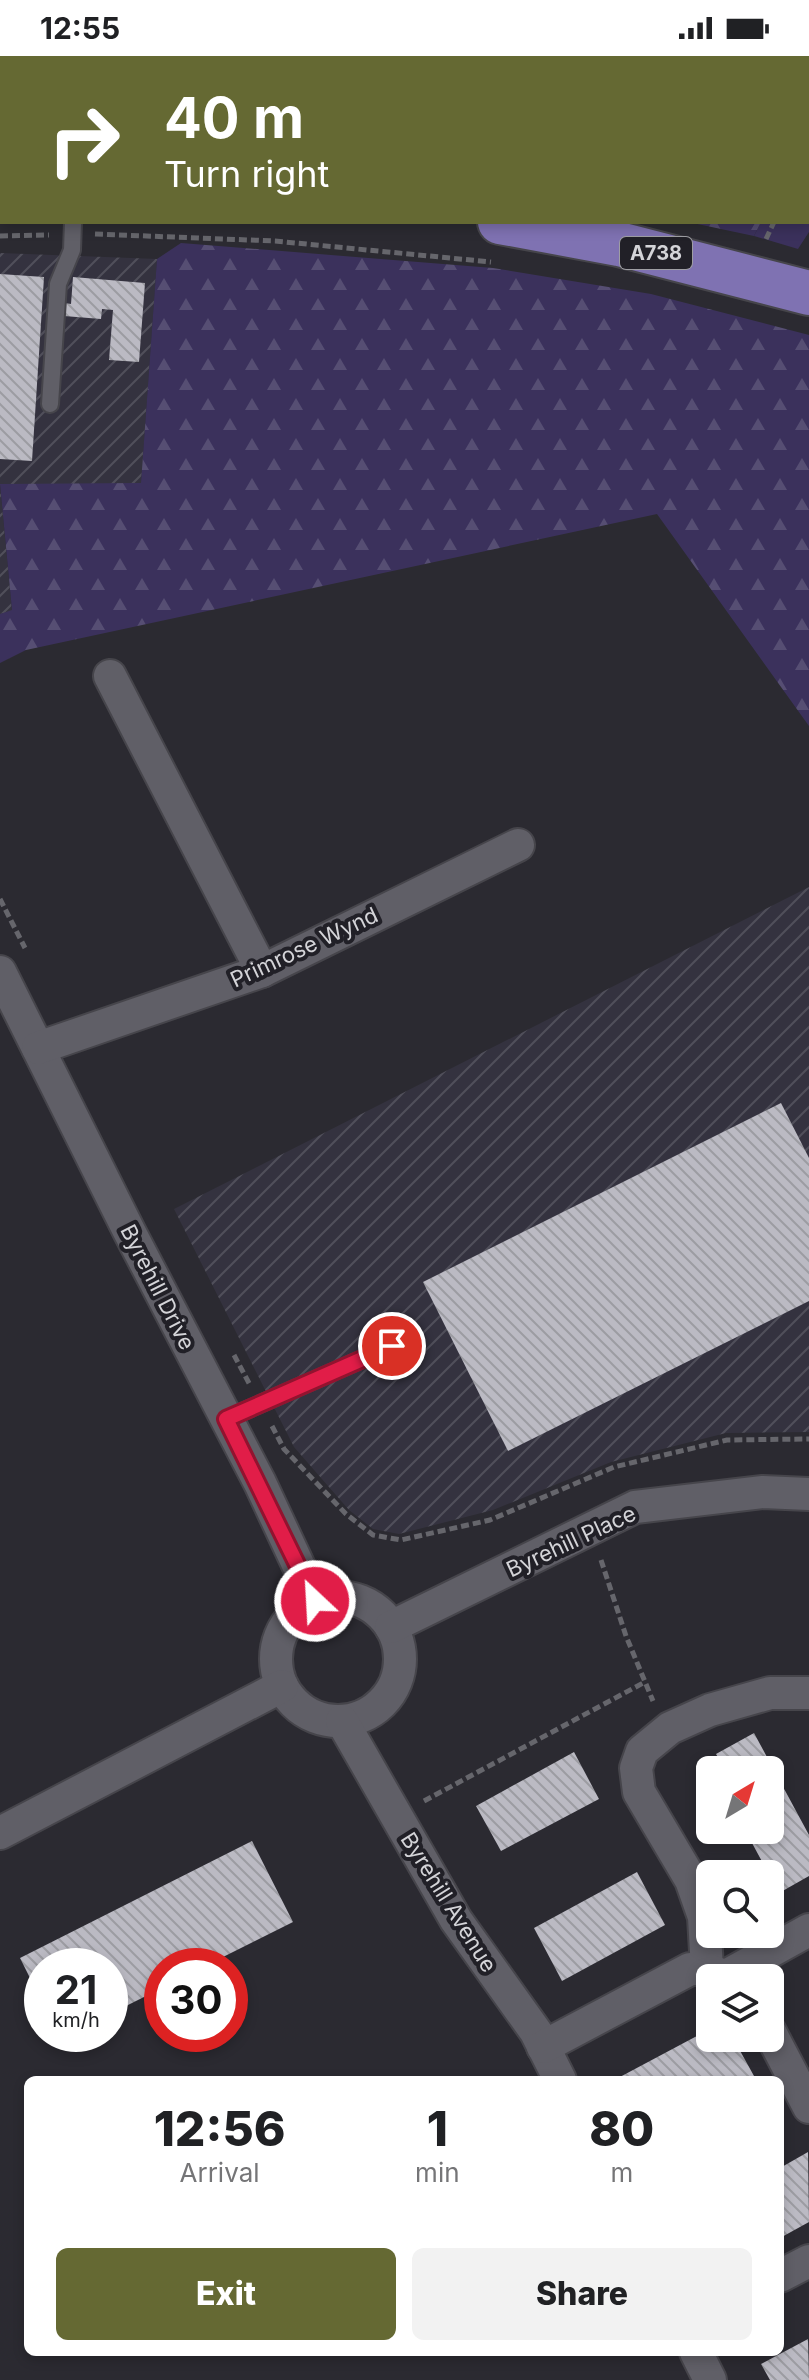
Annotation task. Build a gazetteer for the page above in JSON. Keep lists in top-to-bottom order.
{
  "streets": {
    "highway": ["A738"],
    "street": [
      "Primrose Wynd",
      "Byrehill Drive",
      "Byrehill Place",
      "Byrehill Avenue"
    ]
  },
  "crossings": [
    ["Primrose Wynd", "Byrehill Drive"],
    ["Byrehill Drive", "Byrehill Place"],
    ["Byrehill Drive", "Byrehill Avenue"],
    ["Byrehill Place", "Byrehill Avenue"]
  ],
  "north": "top right",
  "page": {
    "status": "12:55",
    "turn": ["40 m", "Turn right"],
    "speed": "21 km/h",
    "limit": "30",
    "eta": [
      "12:56",
      "Arrival",
      "1",
      "min",
      "80",
      "m"
    ],
    "buttons": ["Exit", "Share"]
  }
}
